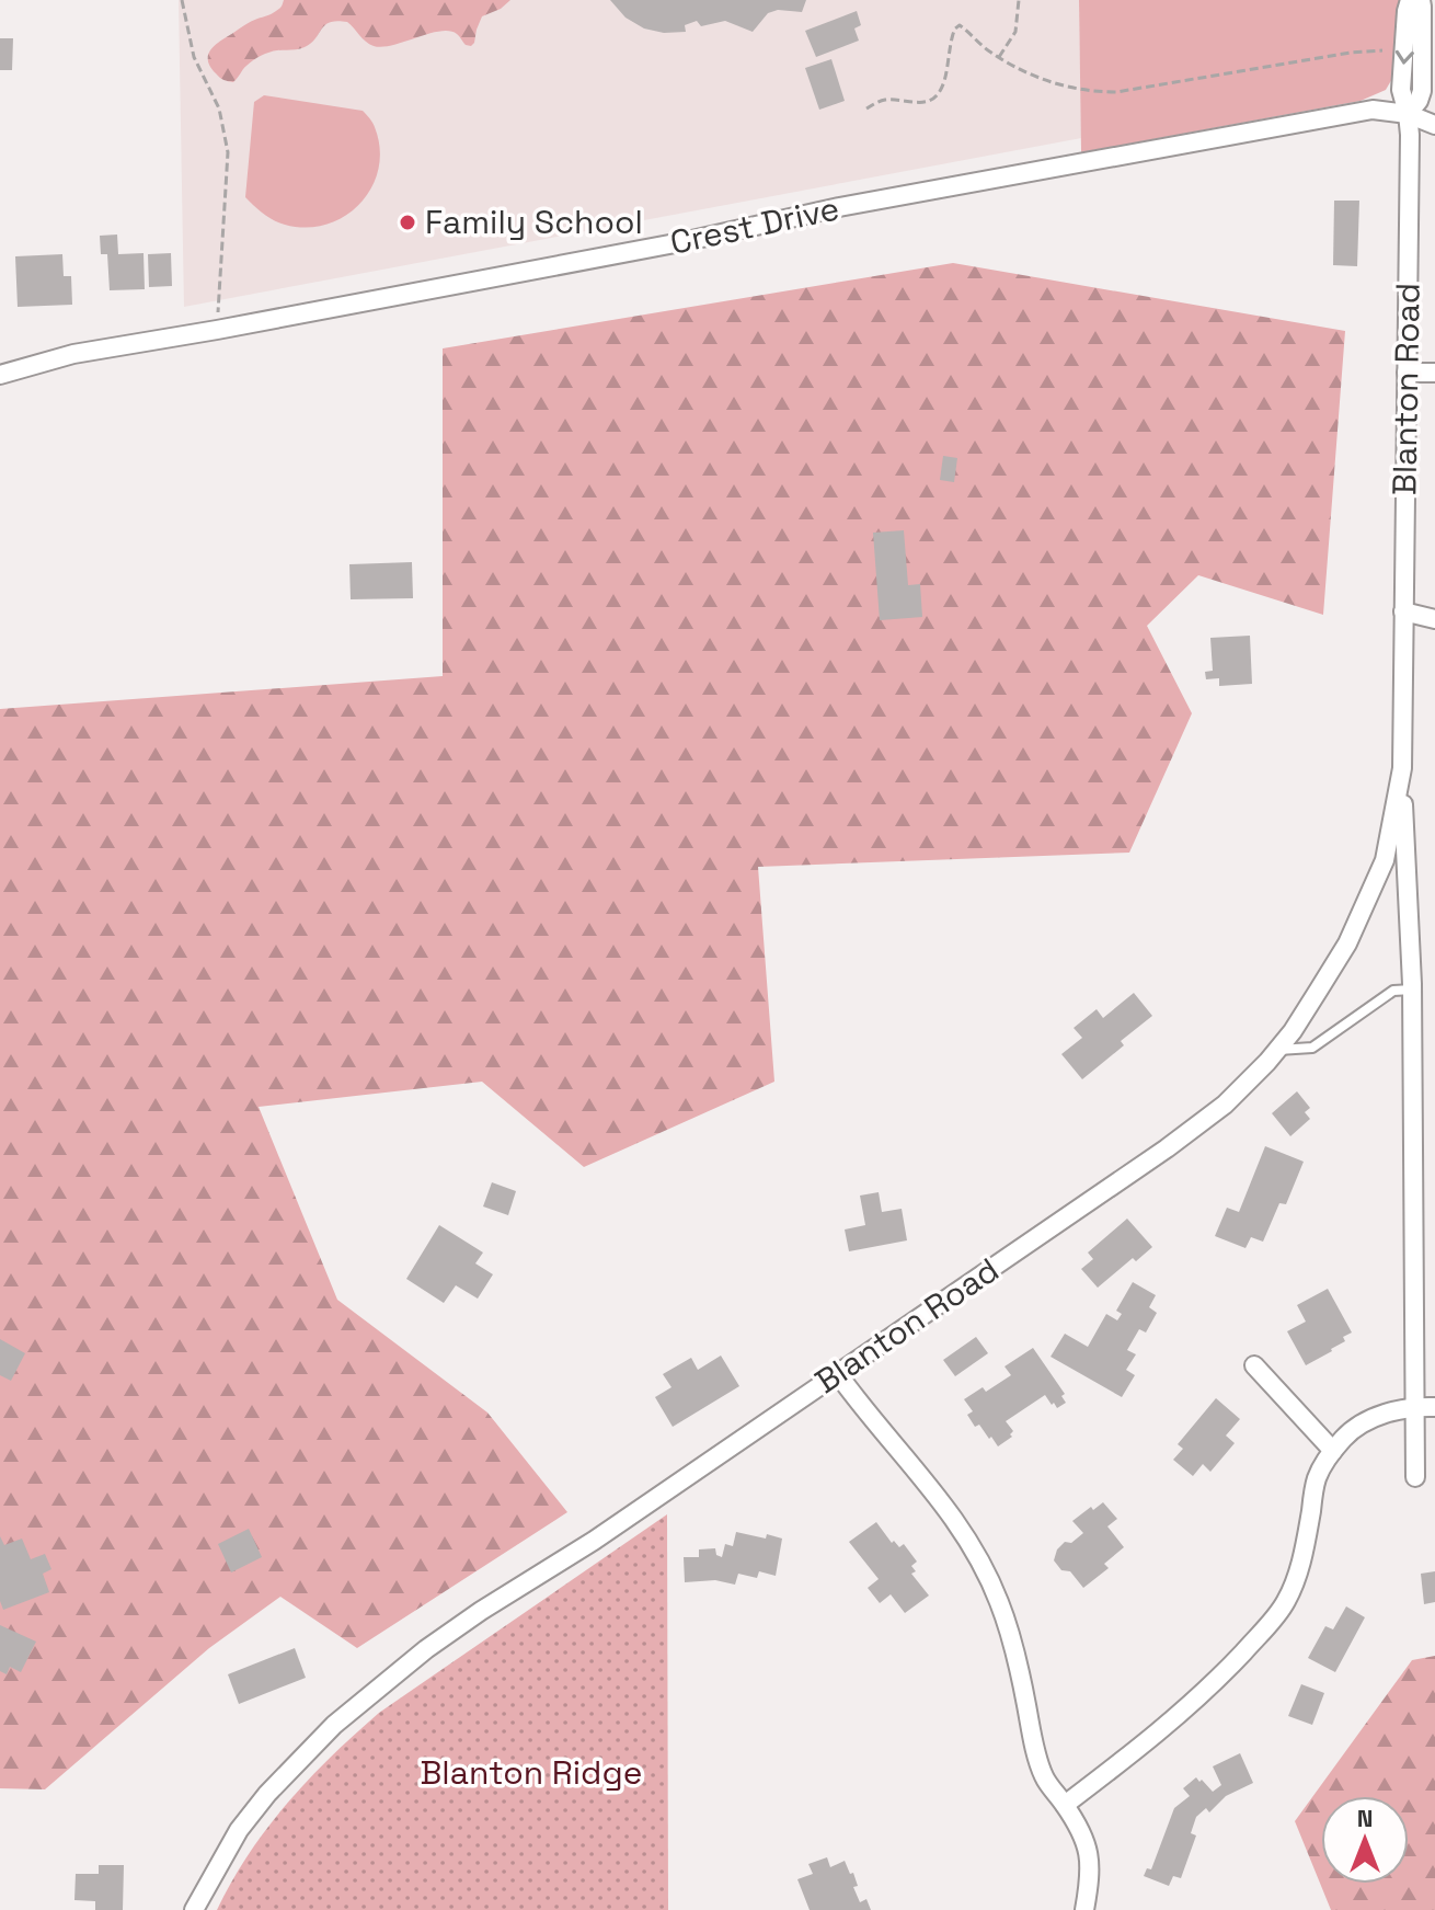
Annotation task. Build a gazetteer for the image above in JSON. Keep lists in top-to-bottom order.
{
  "streets": {
    "street": ["Crest Drive", "Blanton Road"]
  },
  "crossings": [
    ["Crest Drive", "Blanton Road"]
  ],
  "parks": ["Blanton Ridge"],
  "places": ["Family School"],
  "north": "top"
}
